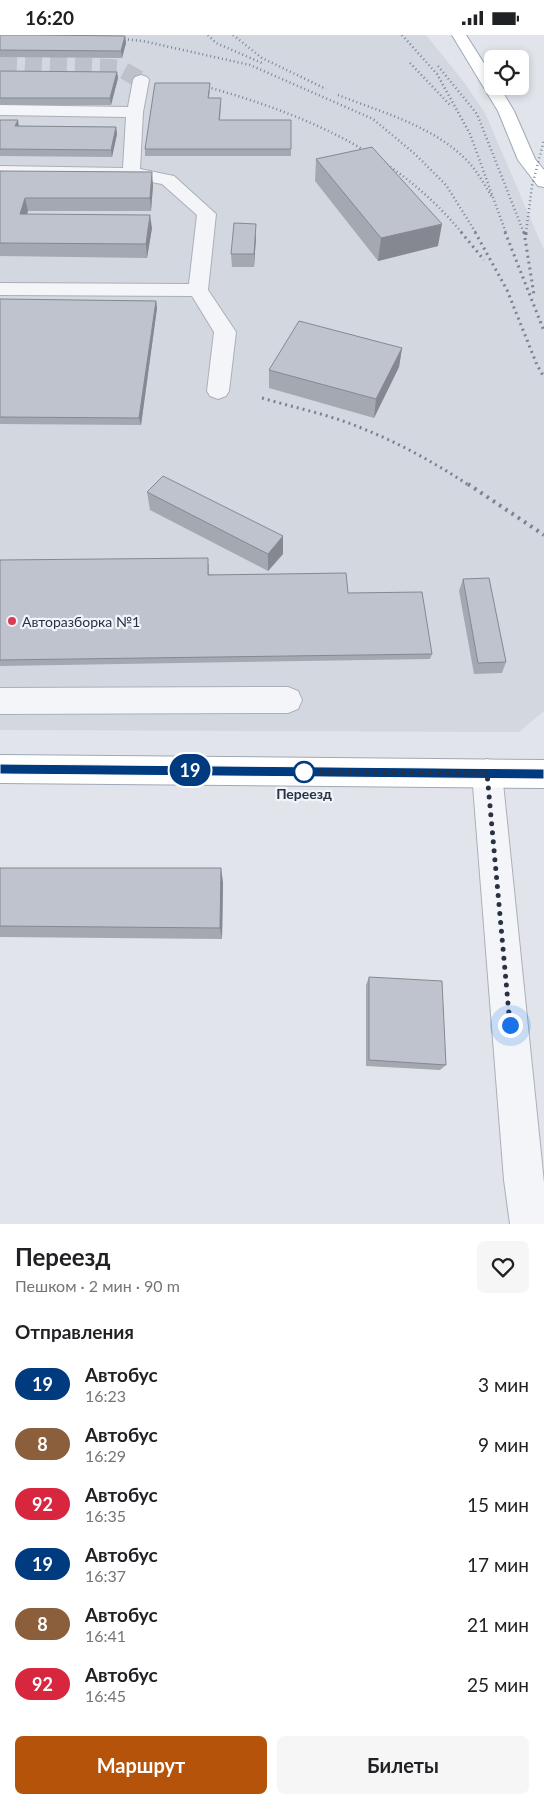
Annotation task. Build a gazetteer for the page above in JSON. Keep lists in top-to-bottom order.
{
  "places": ["Авторазборка №1", "Переезд"],
  "lines": ["bus line 19"],
  "page": {
    "status": "16:20",
    "on_map": "19",
    "heading": [
      ["Переезд", "Пешком · 2 мин · 90 m"],
      "Отправления"
    ],
    "list": [
      {
        "mark": "19",
        "name": "Автобус",
        "note": "16:23",
        "value": "3 мин"
      },
      {
        "mark": "8",
        "name": "Автобус",
        "note": "16:29",
        "value": "9 мин"
      },
      {
        "mark": "92",
        "name": "Автобус",
        "note": "16:35",
        "value": "15 мин"
      },
      {
        "mark": "19",
        "name": "Автобус",
        "note": "16:37",
        "value": "17 мин"
      },
      {
        "mark": "8",
        "name": "Автобус",
        "note": "16:41",
        "value": "21 мин"
      },
      {
        "mark": "92",
        "name": "Автобус",
        "note": "16:45",
        "value": "25 мин"
      }
    ],
    "buttons": ["Маршрут", "Билеты"]
  }
}
